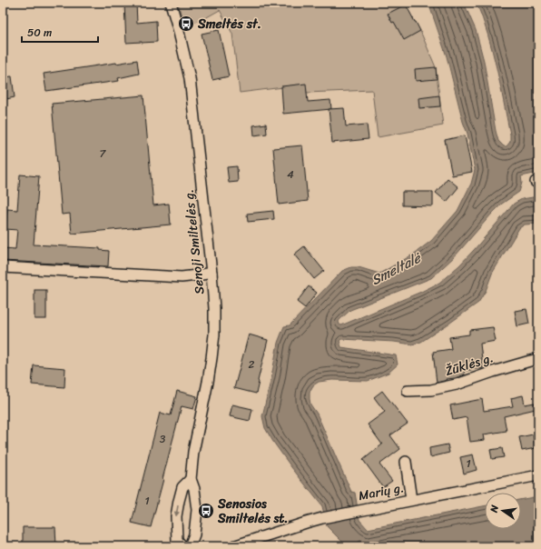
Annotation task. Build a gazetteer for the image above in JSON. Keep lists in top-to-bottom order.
{
  "streets": {
    "street": ["Senoji Smiltelės g.", "Žūklės g.", "Marių g."]
  },
  "water": ["Smeltalė"],
  "places": {
    "bus stop": ["Smeltės st.", "Senosios Smiltelės st."]
  },
  "house_numbers": [
    "7",
    "4",
    "2",
    "3",
    "1",
    "1"
  ],
  "scale_bar": "50 m",
  "north": "left"
}
